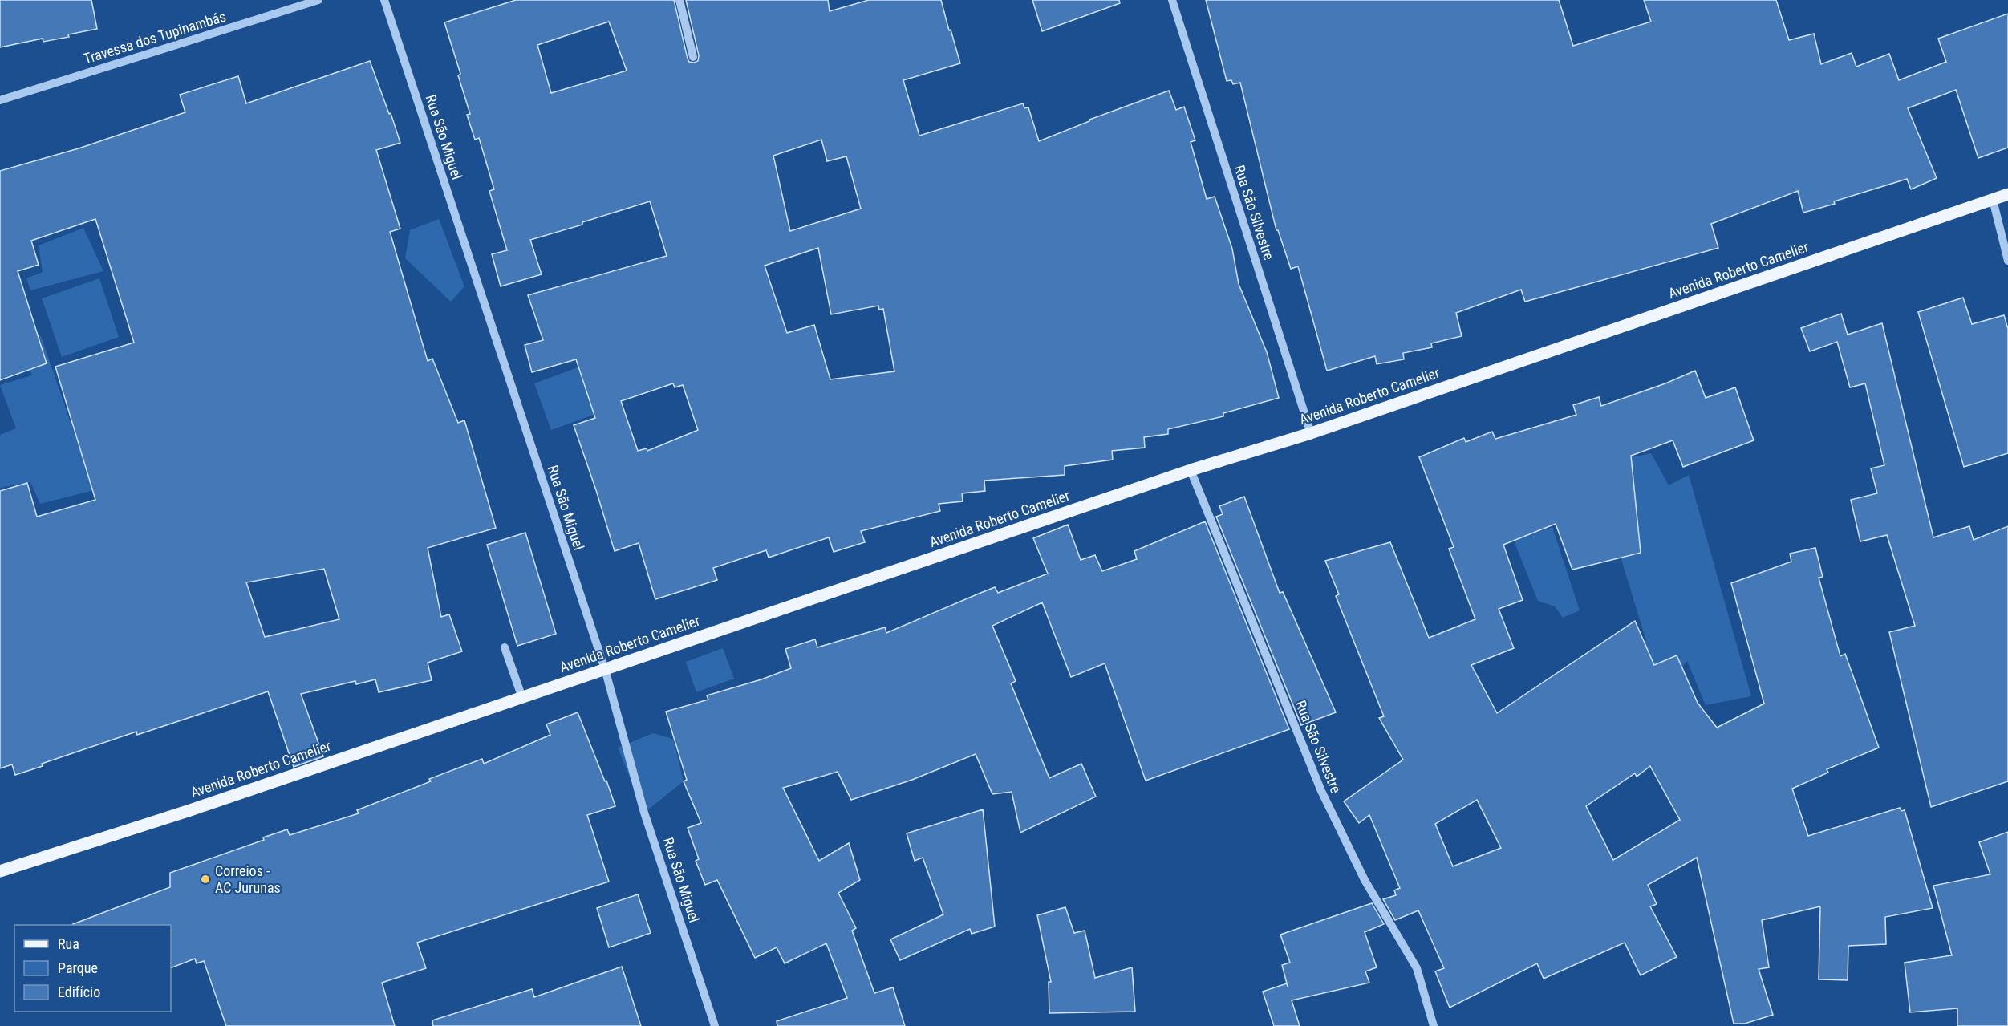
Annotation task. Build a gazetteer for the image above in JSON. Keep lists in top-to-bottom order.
{
  "streets": {
    "main road": ["Avenida Roberto Camelier"],
    "street": ["Travessa dos Tupinambás", "Rua São Miguel", "Rua São Silvestre"]
  },
  "crossings": [
    ["Rua São Miguel", "Avenida Roberto Camelier"],
    ["Rua São Silvestre", "Avenida Roberto Camelier"]
  ],
  "places": ["Correios - AC Jurunas"],
  "legend": ["Rua", "Parque", "Edifício"]
}
